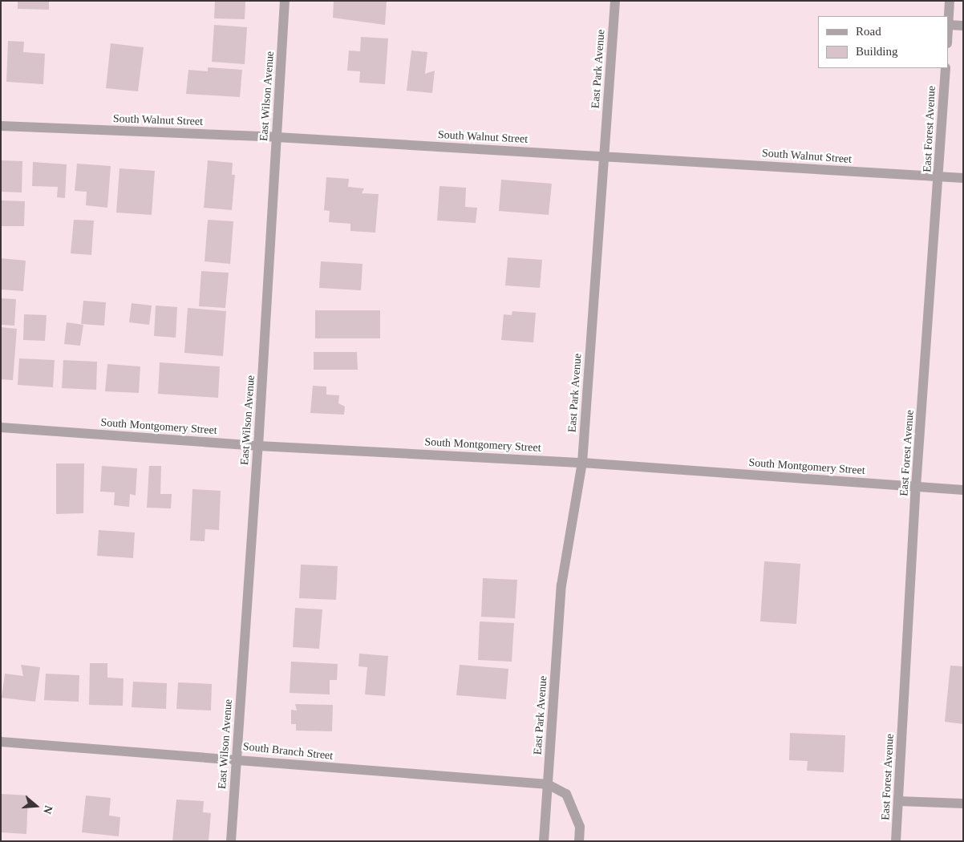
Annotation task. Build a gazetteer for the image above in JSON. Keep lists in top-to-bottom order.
{
  "streets": {
    "street": [
      "East Park Avenue",
      "East Wilson Avenue",
      "South Walnut Street",
      "East Forest Avenue",
      "South Montgomery Street",
      "South Branch Street"
    ]
  },
  "crossings": [
    ["East Park Avenue", "South Walnut Street"],
    ["East Park Avenue", "South Montgomery Street"],
    ["East Park Avenue", "South Branch Street"],
    ["East Wilson Avenue", "South Walnut Street"],
    ["East Wilson Avenue", "South Montgomery Street"],
    ["East Wilson Avenue", "South Branch Street"],
    ["South Walnut Street", "East Forest Avenue"],
    ["East Forest Avenue", "South Montgomery Street"]
  ],
  "legend": ["Road", "Building"],
  "north": "right"
}
